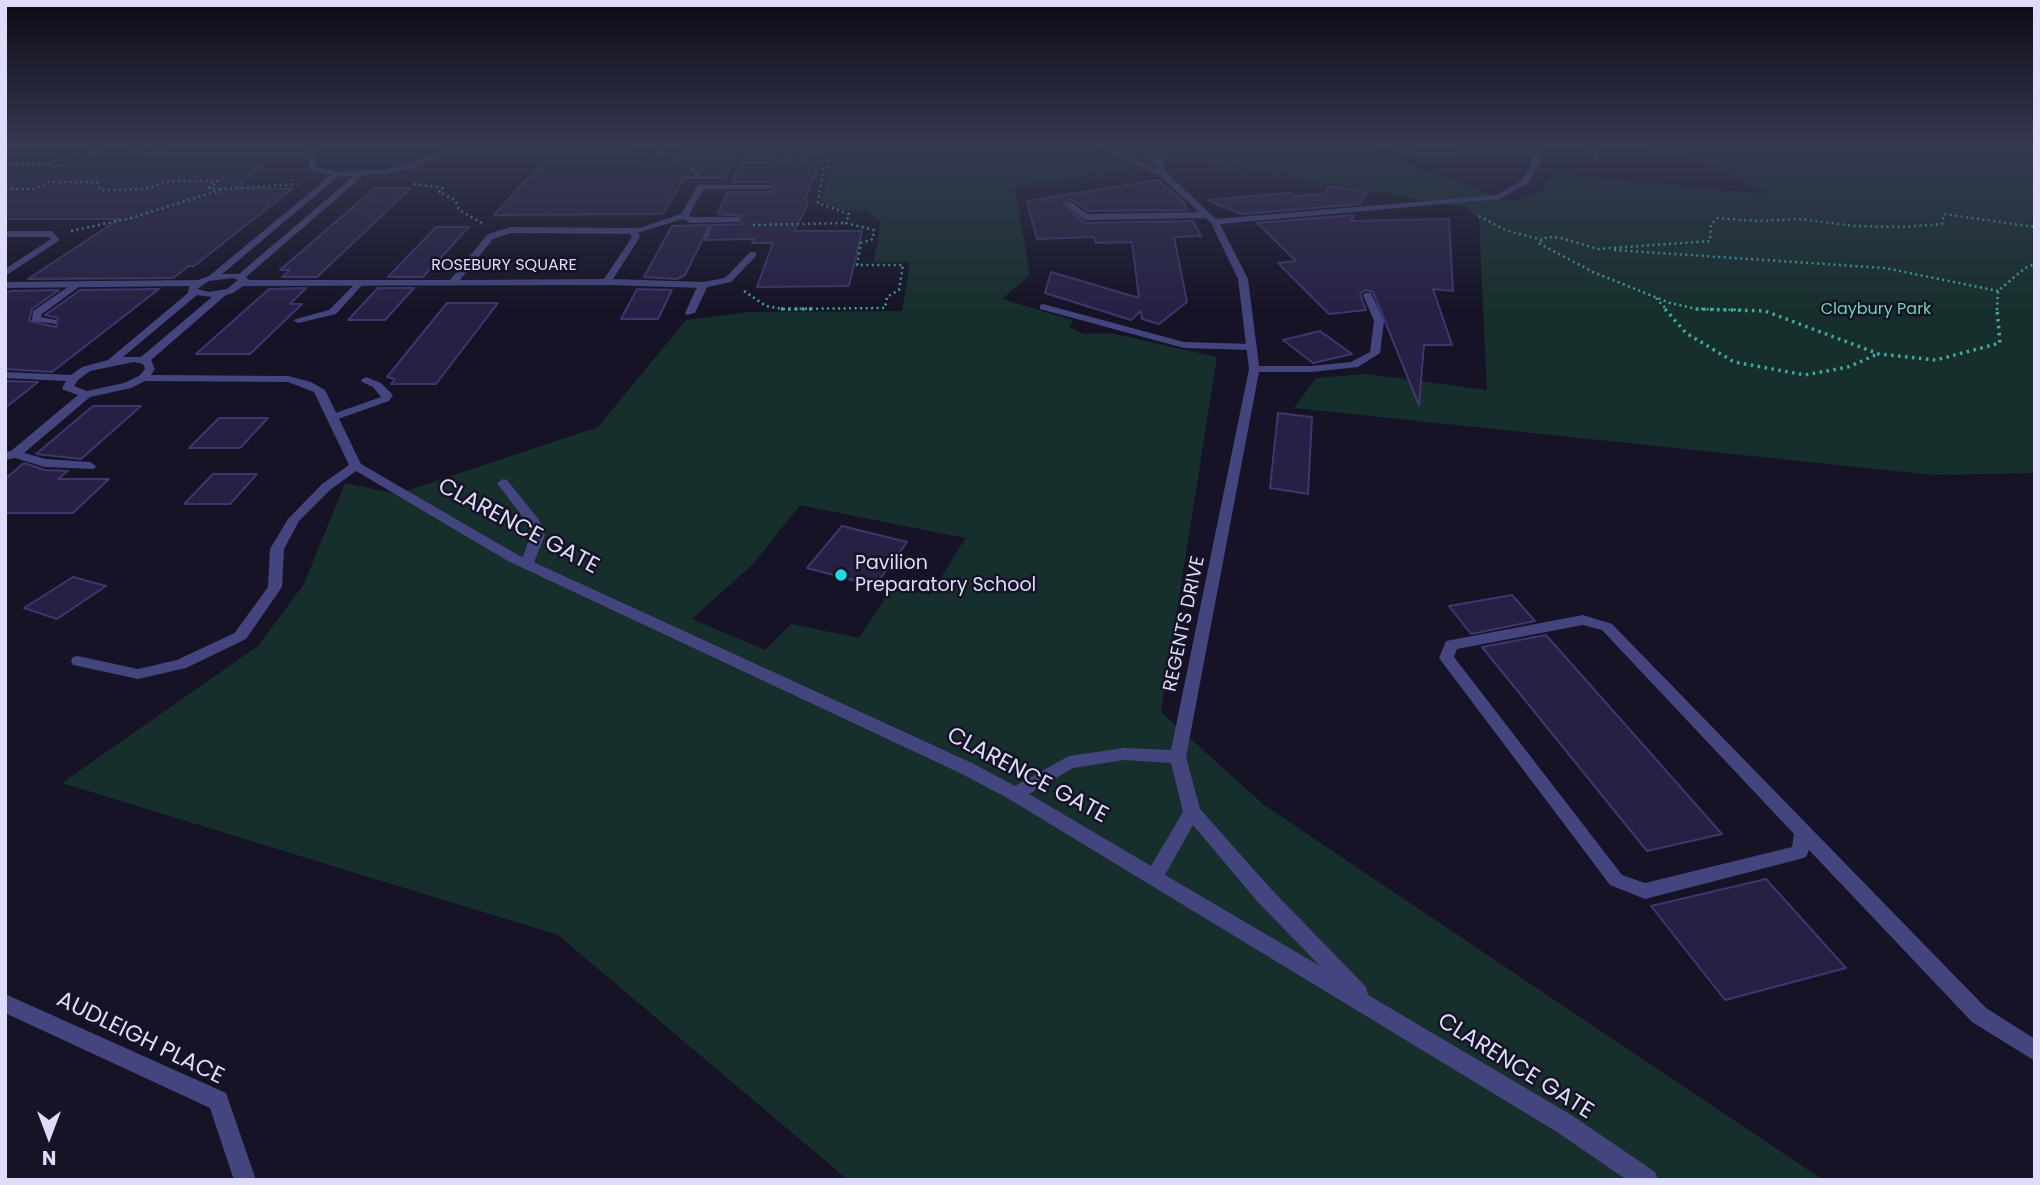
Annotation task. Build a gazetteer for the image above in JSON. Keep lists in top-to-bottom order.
{
  "streets": {
    "street": [
      "ROSEBURY SQUARE",
      "CLARENCE GATE",
      "REGENTS DRIVE",
      "AUDLEIGH PLACE"
    ]
  },
  "parks": ["Claybury Park"],
  "places": ["Pavilion Preparatory School"],
  "north": "bottom"
}
